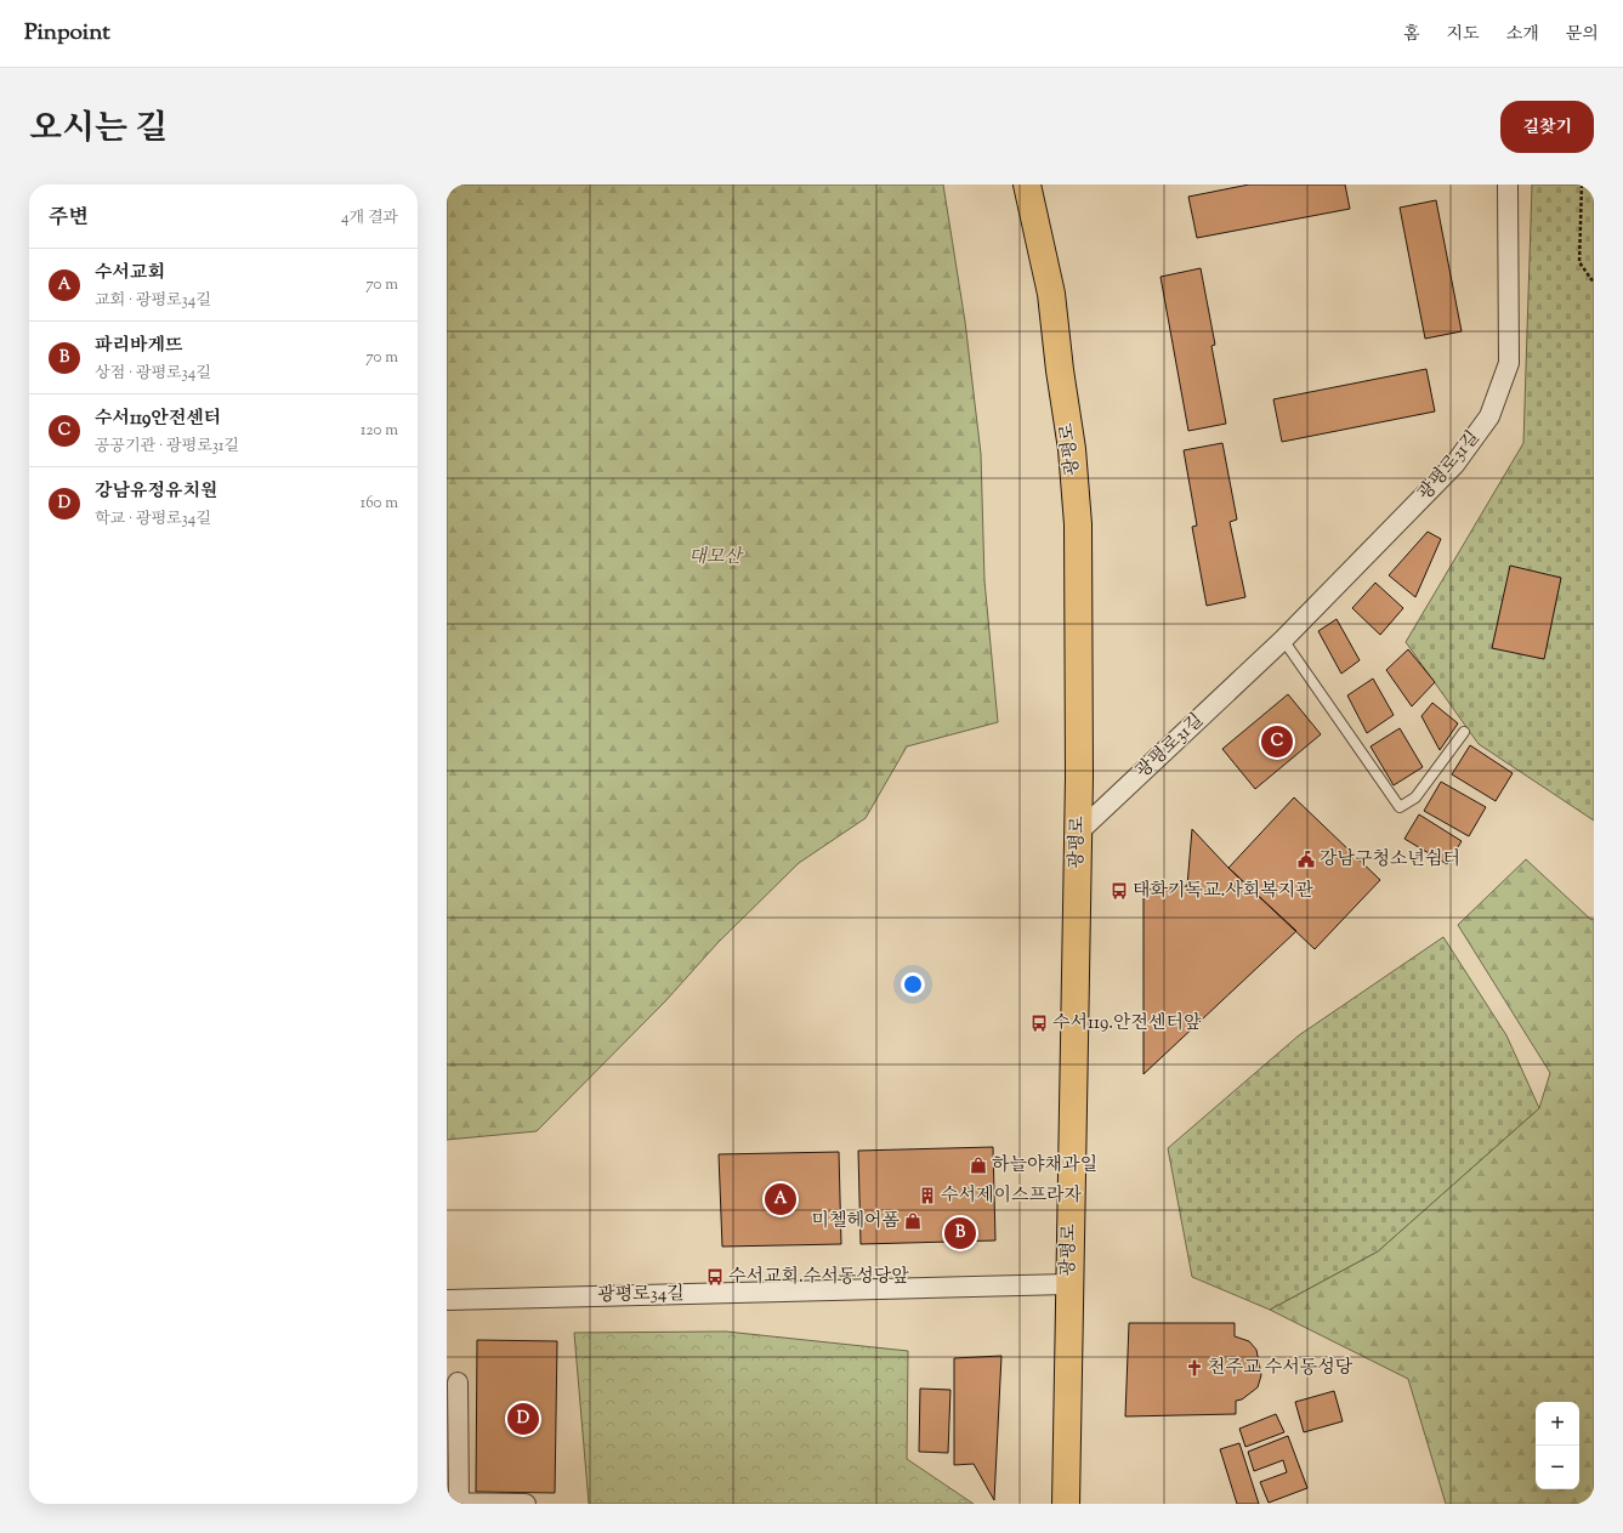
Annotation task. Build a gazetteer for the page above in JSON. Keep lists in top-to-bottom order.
{
  "streets": {
    "main road": ["광평로"],
    "street": ["광평로31길", "광평로34길"]
  },
  "crossings": [
    ["광평로", "광평로31길"],
    ["광평로", "광평로34길"]
  ],
  "parks": ["대모산"],
  "places": {
    "public building": ["강남구청소년쉼터"],
    "bus stop": ["태화기독교.사회복지관", "수서119.안전센터앞", "수서교회.수서동성당앞"],
    "shop": ["하늘야채과일", "미첼헤어폼"],
    "building": ["수서제이스프라자"],
    "church": ["천주교 수서동성당"]
  },
  "page": {
    "header": "Pinpoint",
    "nav": [
      "홈",
      "지도",
      "소개",
      "문의"
    ],
    "title": "오시는 길",
    "buttons": "길찾기",
    "heading": ["주변", "4개 결과"],
    "list": [
      {
        "mark": "A",
        "name": "수서교회",
        "note": "교회 · 광평로34길",
        "value": "70 m"
      },
      {
        "mark": "B",
        "name": "파리바게뜨",
        "note": "상점 · 광평로34길",
        "value": "70 m"
      },
      {
        "mark": "C",
        "name": "수서119안전센터",
        "note": "공공기관 · 광평로31길",
        "value": "120 m"
      },
      {
        "mark": "D",
        "name": "강남유정유치원",
        "note": "학교 · 광평로34길",
        "value": "160 m"
      }
    ],
    "pins": [
      "C",
      "A",
      "B",
      "D"
    ],
    "map_buttons": ["+", "−"]
  }
}
